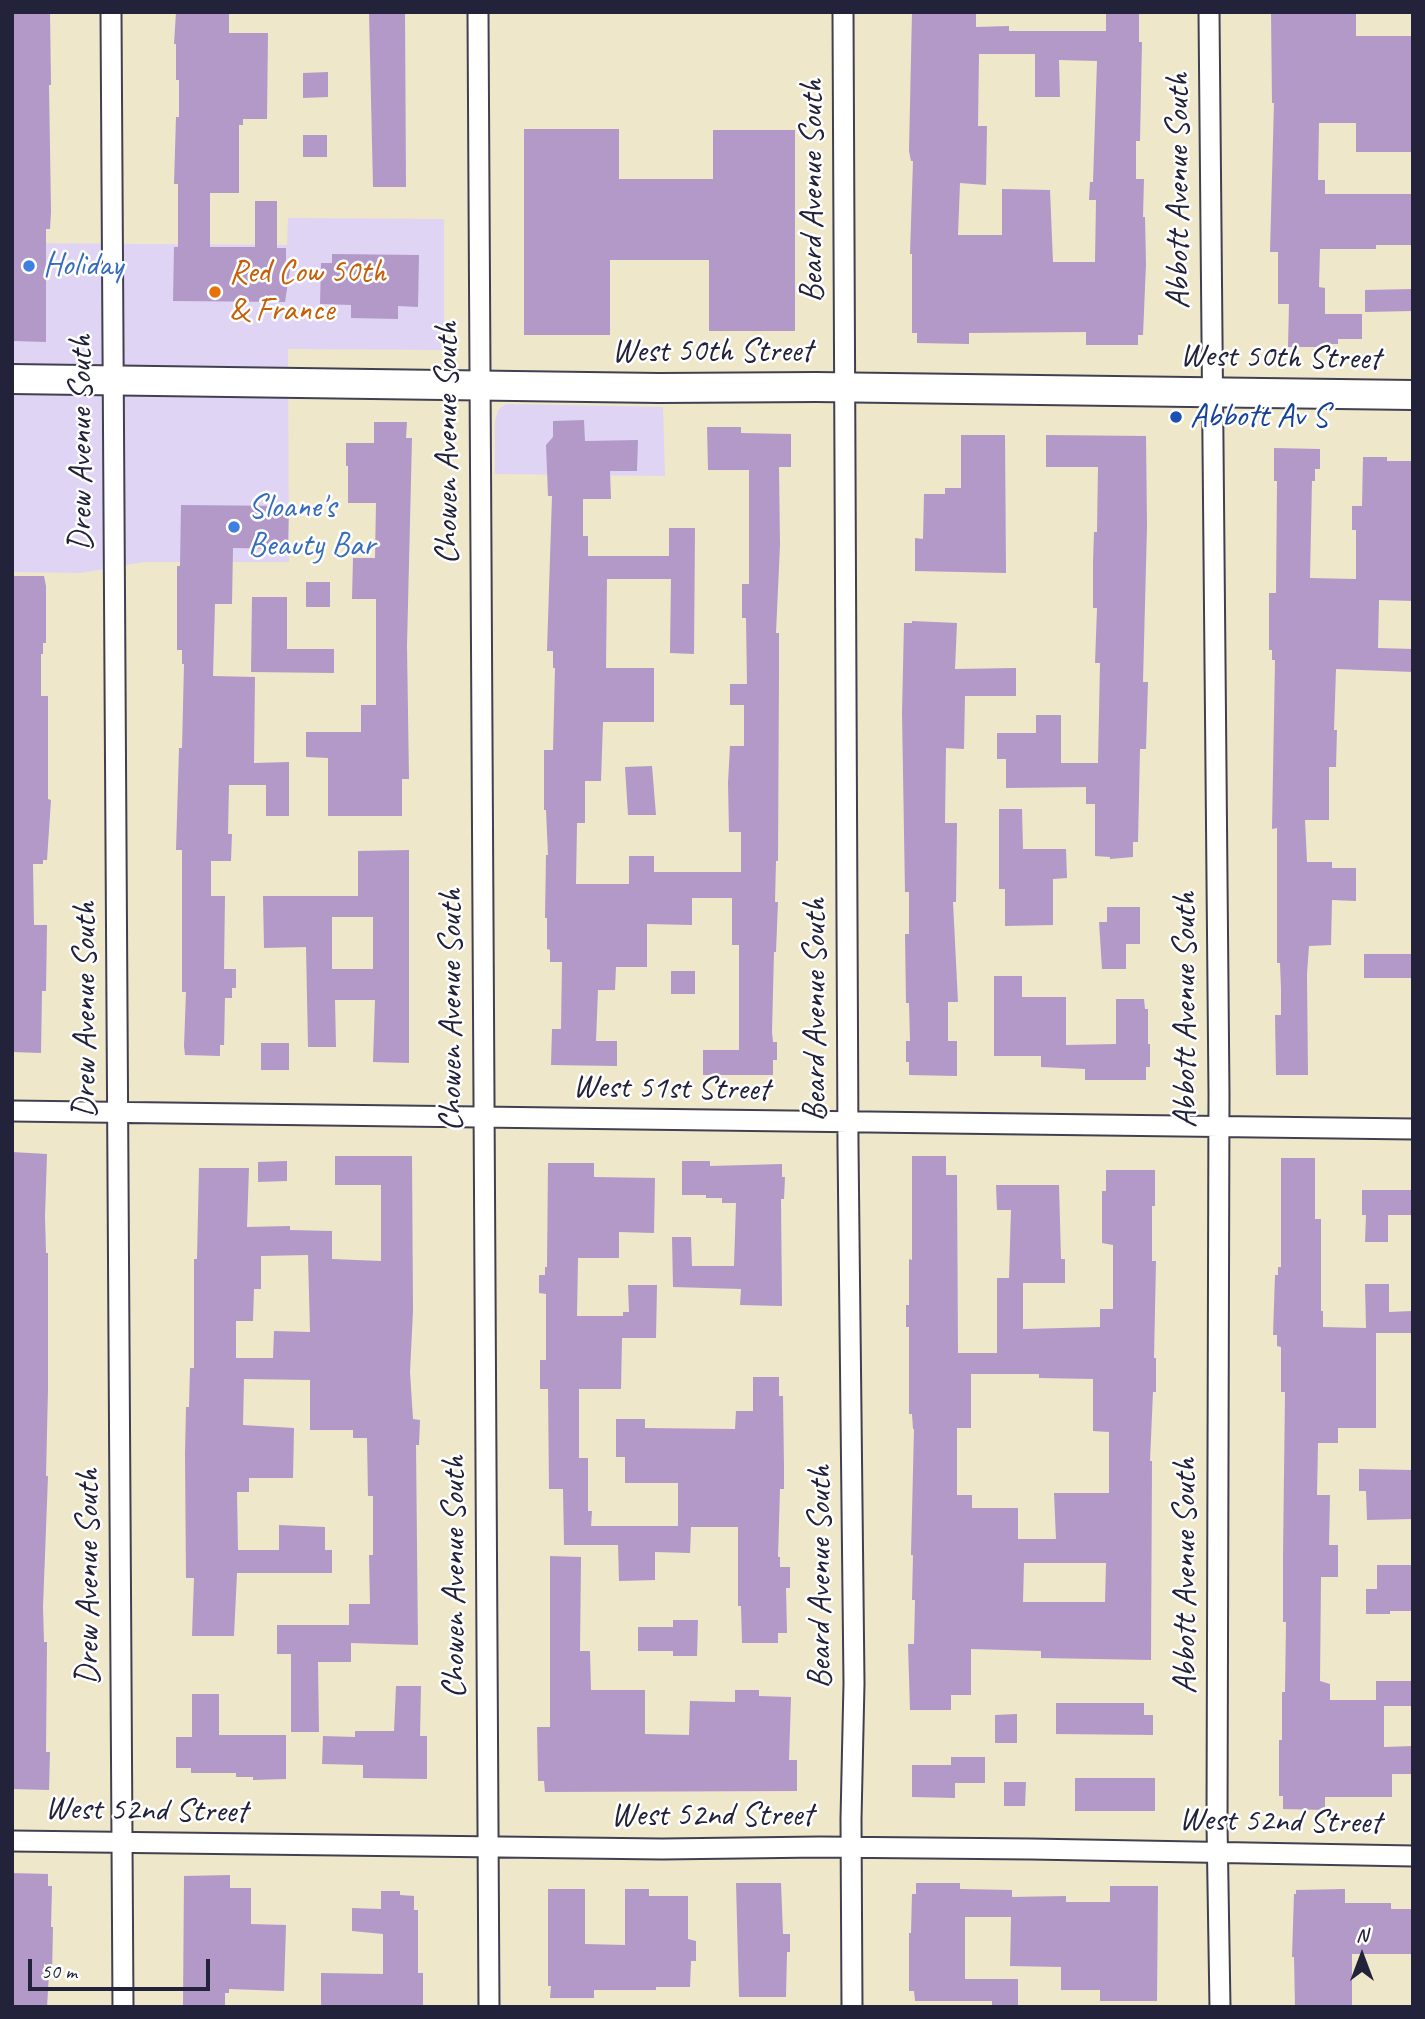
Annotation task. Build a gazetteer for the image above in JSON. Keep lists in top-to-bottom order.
{
  "streets": {
    "main road": ["West 50th Street"],
    "street": [
      "Beard Avenue South",
      "Abbott Avenue South",
      "Drew Avenue South",
      "Chowen Avenue South",
      "West 51st Street",
      "West 52nd Street"
    ]
  },
  "crossings": [
    ["Beard Avenue South", "West 50th Street"],
    ["Beard Avenue South", "West 51st Street"],
    ["Beard Avenue South", "West 52nd Street"],
    ["Abbott Avenue South", "West 50th Street"],
    ["Abbott Avenue South", "West 51st Street"],
    ["Abbott Avenue South", "West 52nd Street"],
    ["West 50th Street", "Drew Avenue South"],
    ["West 50th Street", "Chowen Avenue South"],
    ["Drew Avenue South", "West 51st Street"],
    ["Drew Avenue South", "West 52nd Street"],
    ["Chowen Avenue South", "West 51st Street"],
    ["Chowen Avenue South", "West 52nd Street"]
  ],
  "places": [
    "Holiday",
    "Red Cow 50th & France",
    "Abbott Av S",
    "Sloane's Beauty Bar"
  ],
  "scale_bar": "50 m",
  "north": "top"
}
